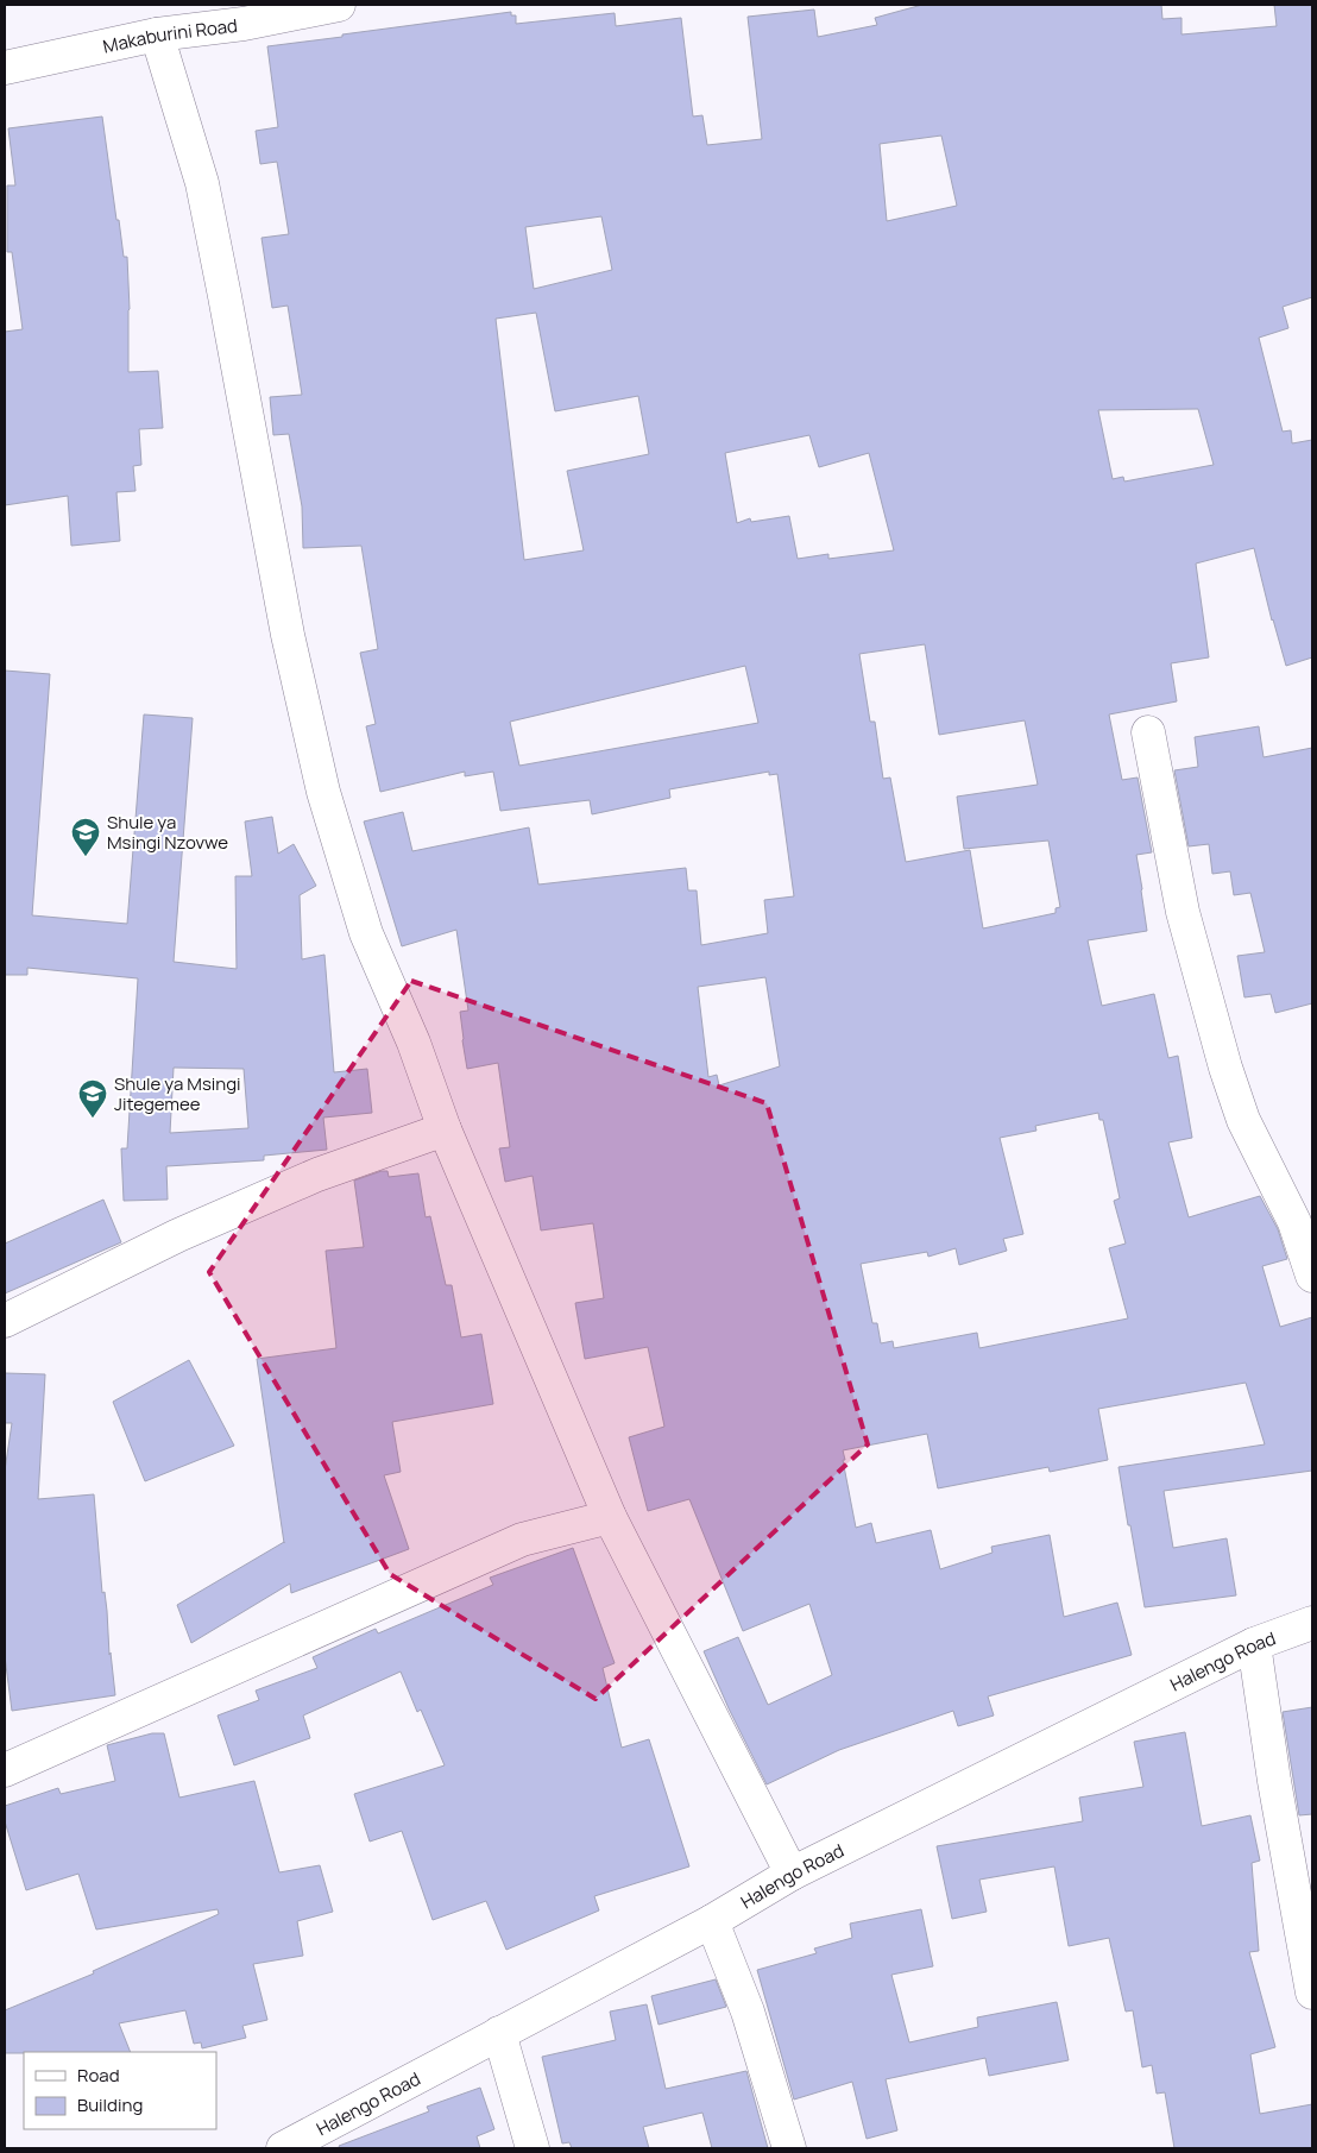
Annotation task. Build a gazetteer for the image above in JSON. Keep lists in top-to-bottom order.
{
  "streets": {
    "street": ["Makaburini Road", "Halengo Road"]
  },
  "places": {
    "school or university": ["Shule ya Msingi Nzovwe", "Shule ya Msingi Jitegemee"]
  },
  "legend": ["Road", "Building"]
}
